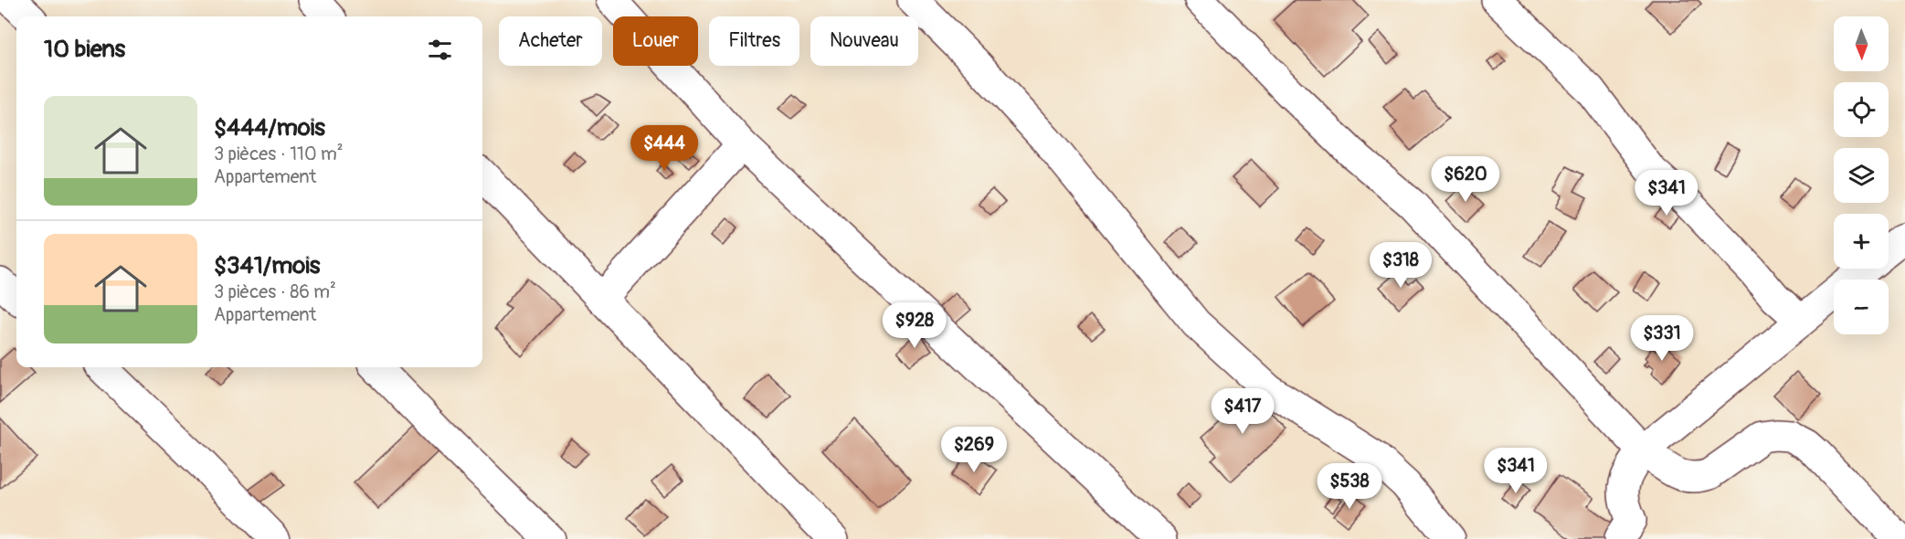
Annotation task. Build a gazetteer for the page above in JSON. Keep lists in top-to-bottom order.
{
  "north": "bottom",
  "page": {
    "map_buttons": ["+", "−"],
    "chip": [
      "Acheter",
      "Louer",
      "Filtres",
      "Nouveau"
    ],
    "heading": "10 biens",
    "list": [
      {
        "name": "$444/mois",
        "note": "3 pièces · 110 m² · Appartement"
      },
      {
        "name": "$341/mois",
        "note": "3 pièces · 86 m² · Appartement"
      }
    ],
    "price": [
      "$444",
      "$620",
      "$341",
      "$318",
      "$928",
      "$331",
      "$417",
      "$269",
      "$341",
      "$538"
    ]
  }
}
